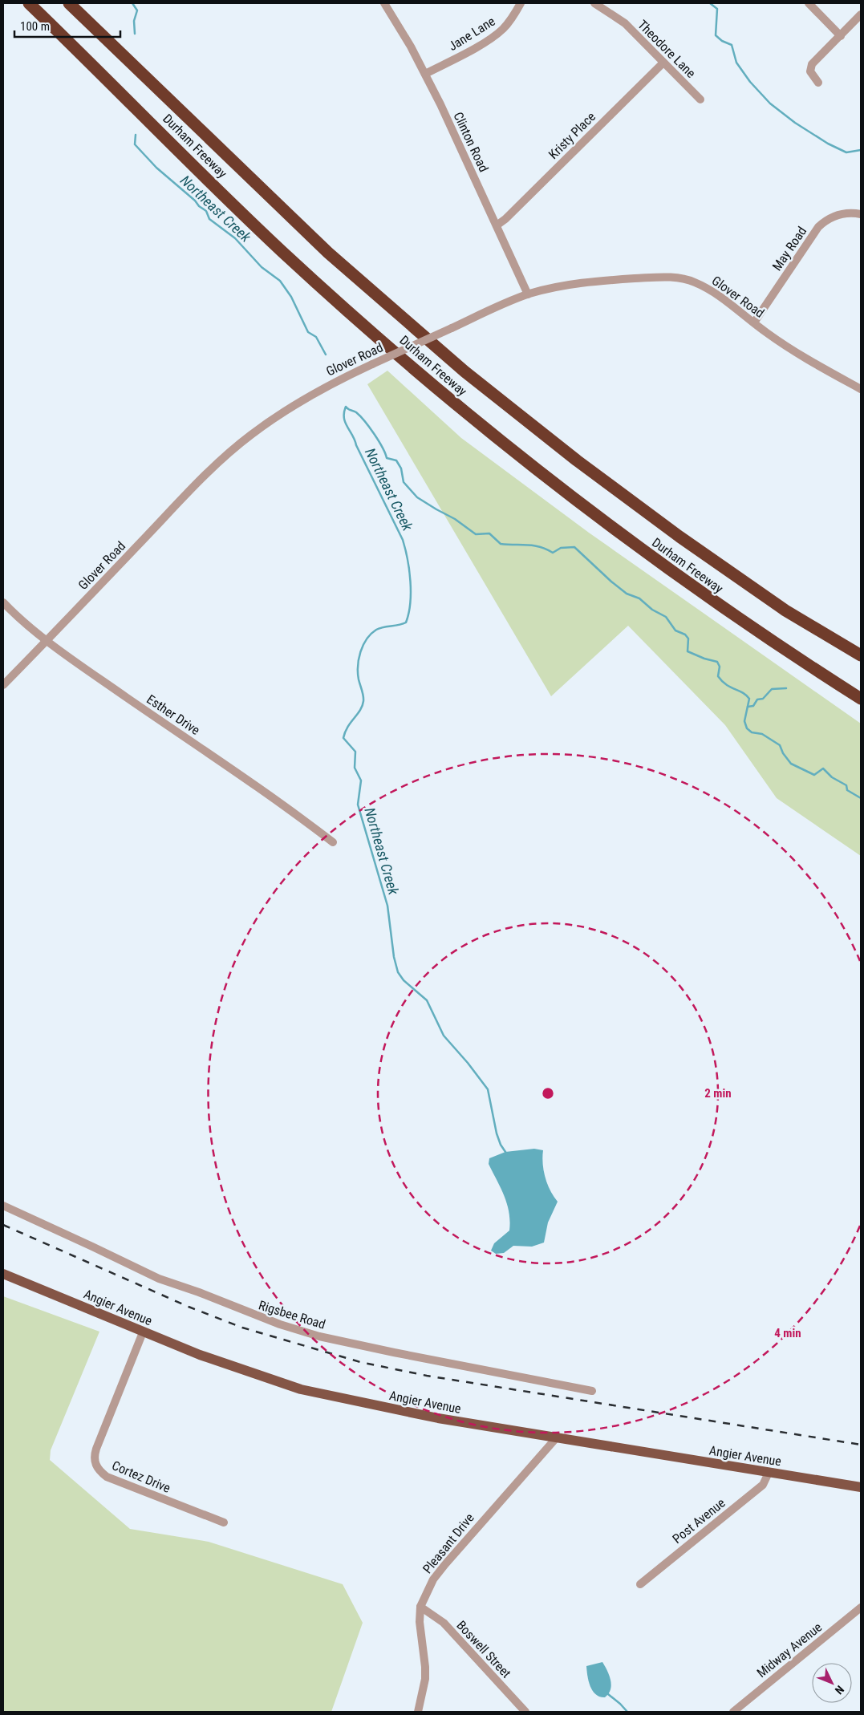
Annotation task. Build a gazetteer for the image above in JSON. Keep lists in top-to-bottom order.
{
  "streets": {
    "highway": ["Durham Freeway"],
    "main road": ["Angier Avenue"],
    "street": [
      "Jane Lane",
      "Theodore Lane",
      "Kristy Place",
      "Clinton Road",
      "May Road",
      "Glover Road",
      "Esther Drive",
      "Rigsbee Road",
      "Cortez Drive",
      "Post Avenue",
      "Pleasant Drive",
      "Boswell Street",
      "Midway Avenue"
    ]
  },
  "crossings": [
    ["Jane Lane", "Clinton Road"],
    ["Theodore Lane", "Kristy Place"],
    ["Kristy Place", "Clinton Road"],
    ["Clinton Road", "Glover Road"],
    ["May Road", "Glover Road"],
    ["Glover Road", "Esther Drive"],
    ["Angier Avenue", "Cortez Drive"],
    ["Angier Avenue", "Post Avenue"],
    ["Angier Avenue", "Pleasant Drive"],
    ["Pleasant Drive", "Boswell Street"]
  ],
  "water": ["Northeast Creek"],
  "scale_bar": "100 m",
  "north": "bottom right",
  "rings": ["2 min", "4 min"]
}
